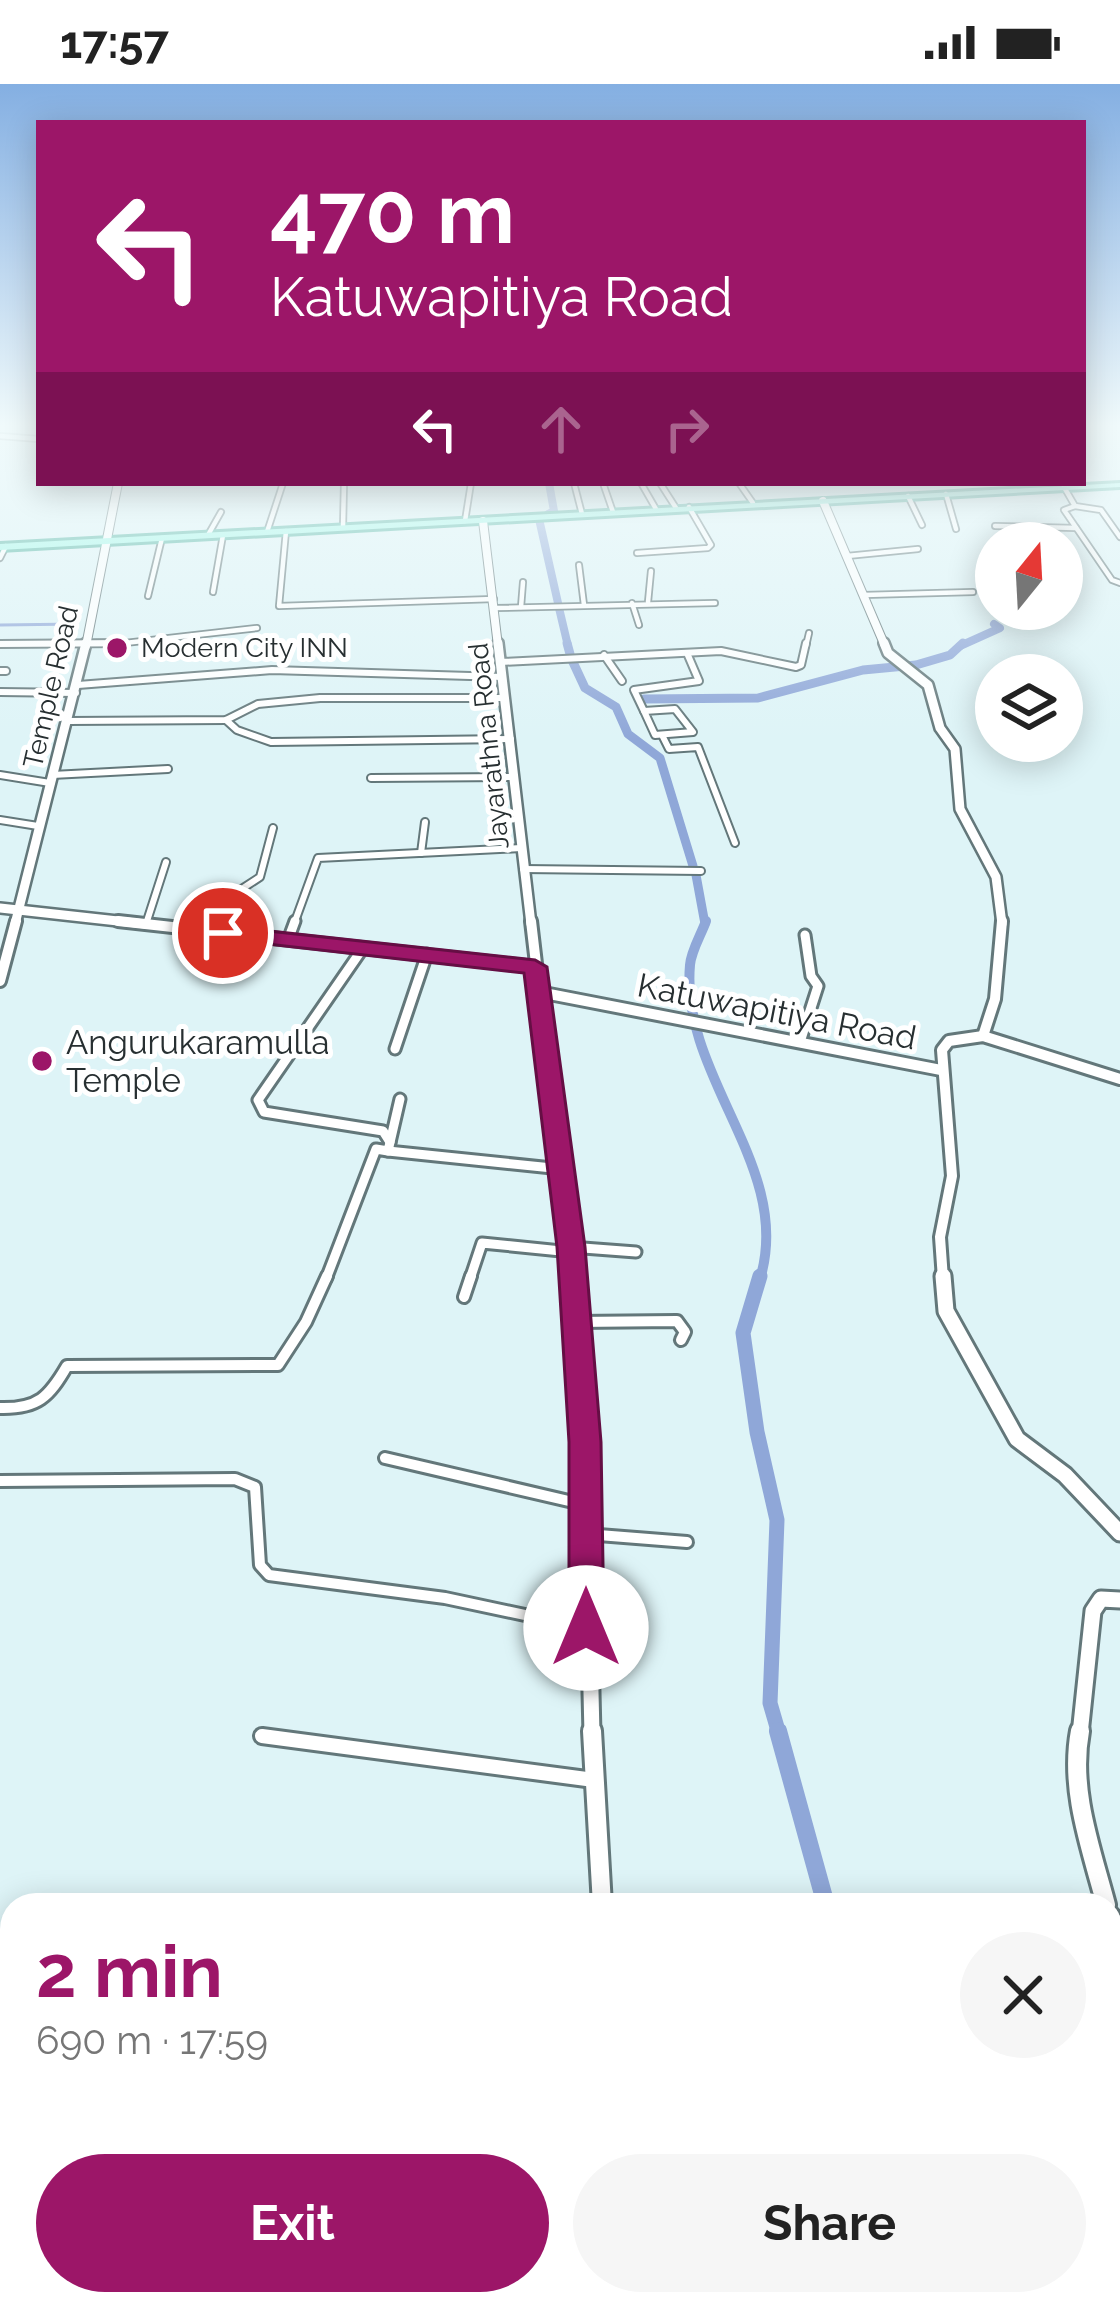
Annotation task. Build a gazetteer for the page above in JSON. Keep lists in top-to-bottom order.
{
  "streets": {
    "street": ["Temple Road", "Jayarathna Road", "Katuwapitiya Road"]
  },
  "crossings": [
    ["Jayarathna Road", "Katuwapitiya Road"]
  ],
  "places": ["Modern City INN", "Angurukaramulla Temple"],
  "north": "top",
  "page": {
    "status": "17:57",
    "turn": ["470 m", "Katuwapitiya Road"],
    "heading": ["2 min", "690 m · 17:59"],
    "buttons": ["Exit", "Share"]
  }
}
